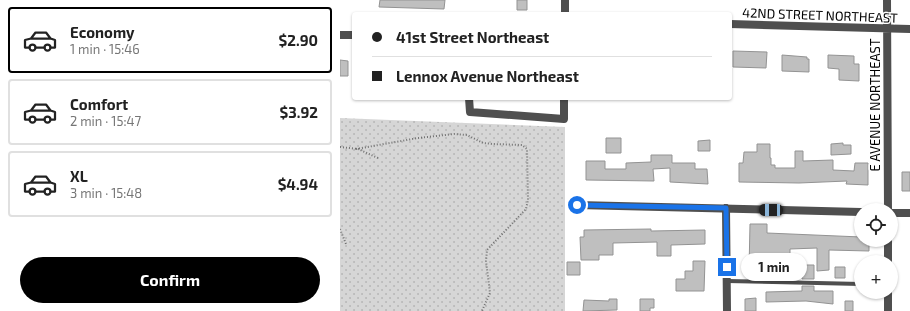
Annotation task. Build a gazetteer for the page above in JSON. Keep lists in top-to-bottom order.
{
  "streets": {
    "street": ["42ND STREET NORTHEAST", "E AVENUE NORTHEAST"]
  },
  "crossings": [
    ["42ND STREET NORTHEAST", "E AVENUE NORTHEAST"]
  ],
  "page": {
    "list": [
      {
        "name": "Economy",
        "note": "1 min · 15:46",
        "value": "$2.90"
      },
      {
        "name": "Comfort",
        "note": "2 min · 15:47",
        "value": "$3.92"
      },
      {
        "name": "XL",
        "note": "3 min · 15:48",
        "value": "$4.94"
      }
    ],
    "banner": ["41st Street Northeast", "Lennox Avenue Northeast"],
    "map_buttons": "+",
    "buttons": "Confirm",
    "bubble": "1 min"
  }
}
